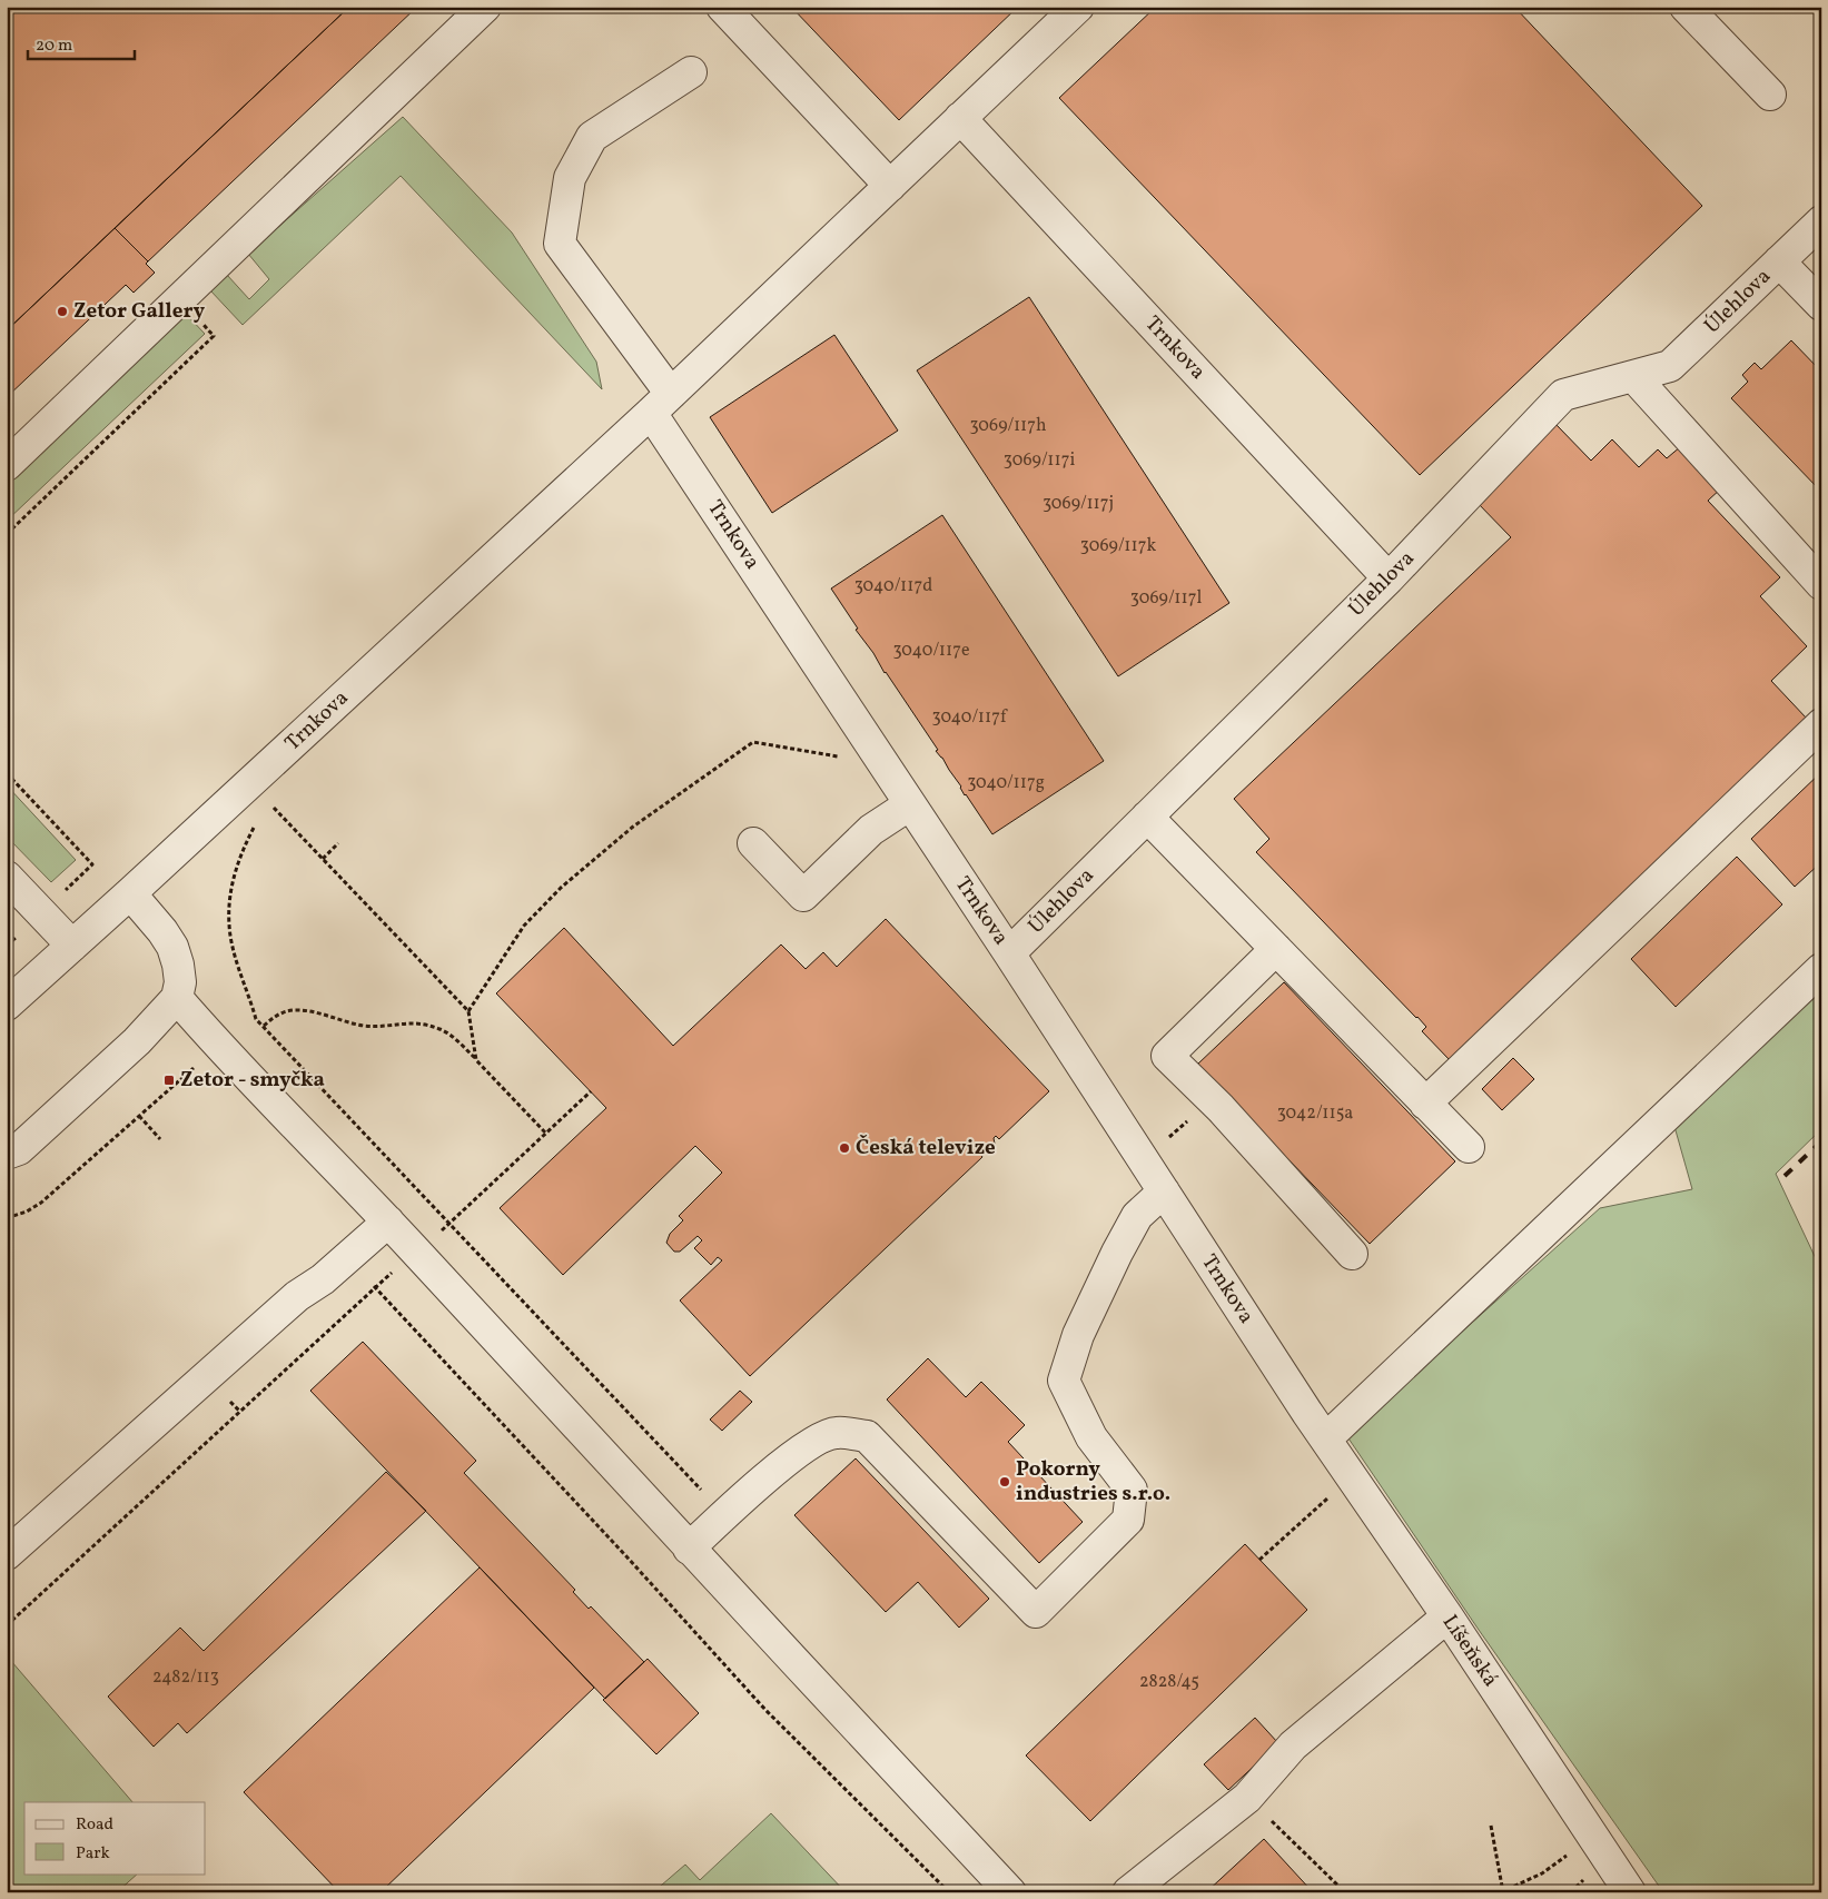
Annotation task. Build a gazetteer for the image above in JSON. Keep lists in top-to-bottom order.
{
  "streets": {
    "street": ["Úlehlova", "Trnkova", "Líšeňská"]
  },
  "crossings": [
    ["Úlehlova", "Trnkova"],
    ["Trnkova", "Líšeňská"]
  ],
  "places": {
    "other": ["Zetor Gallery", "Česká televize", "Pokorny industries s.r.o."],
    "transit": ["Zetor - smyčka"]
  },
  "house_numbers": [
    "3069/117h",
    "3069/117i",
    "3069/117j",
    "3069/117k",
    "3040/117d",
    "3069/117l",
    "3040/117e",
    "3040/117f",
    "3040/117g",
    "3042/115a",
    "2482/113",
    "2828/45"
  ],
  "legend": ["Road", "Park"],
  "scale_bar": "20 m"
}
